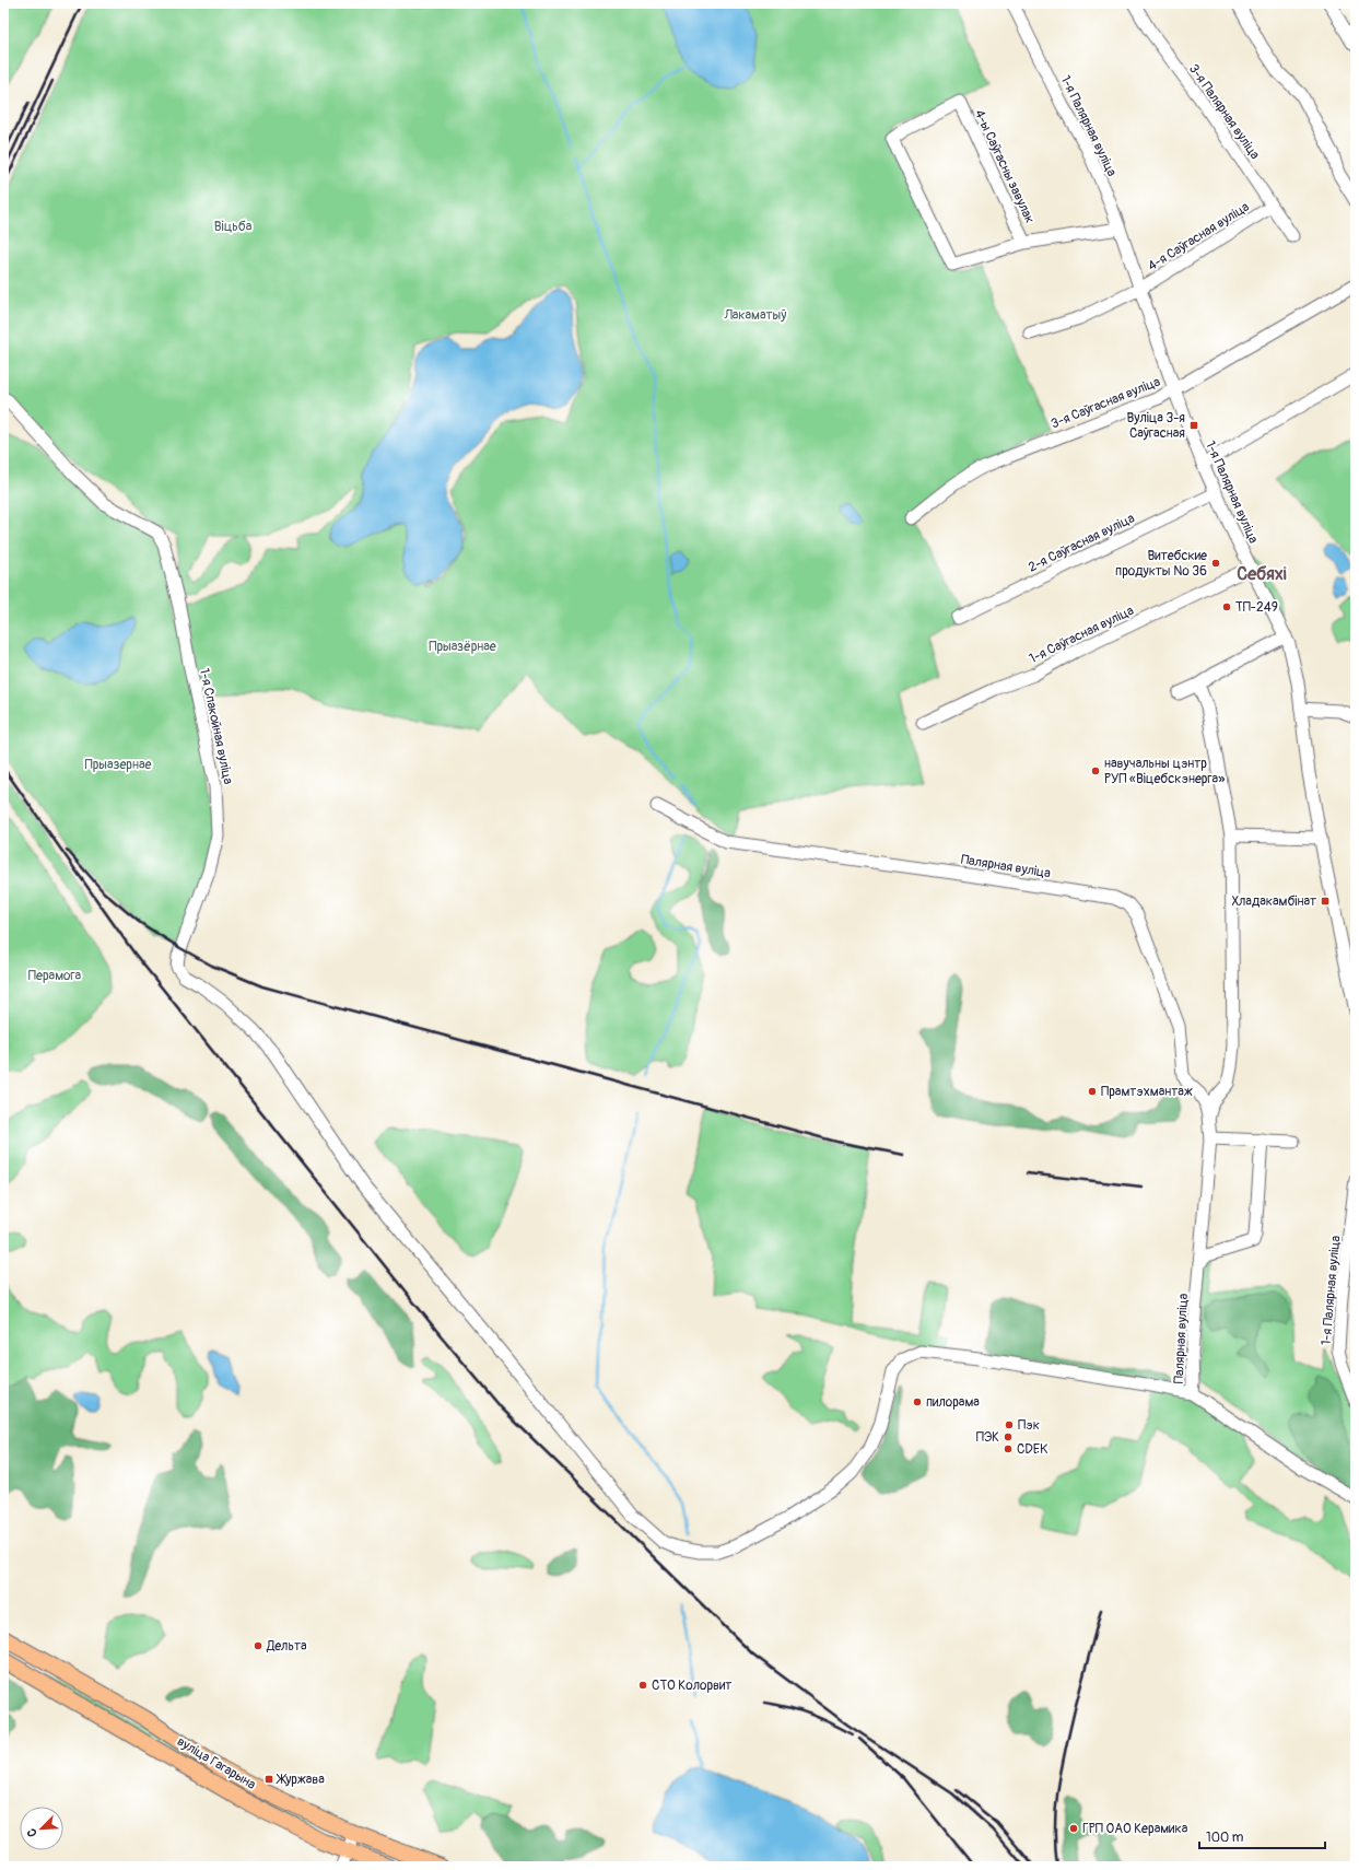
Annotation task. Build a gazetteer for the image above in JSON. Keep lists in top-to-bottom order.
{
  "streets": {
    "main road": ["вуліца Гагарына"],
    "street": [
      "3-я Палярная вуліца",
      "1-я Палярная вуліца",
      "4-ы Саўгасны завулак",
      "4-я Саўгасная вуліца",
      "3-я Саўгасная вуліца",
      "2-я Саўгасная вуліца",
      "1-я Саўгасная вуліца",
      "1-я Спакойная вуліца",
      "Палярная вуліца"
    ]
  },
  "crossings": [
    ["3-я Палярная вуліца", "4-я Саўгасная вуліца"],
    ["1-я Палярная вуліца", "4-ы Саўгасны завулак"],
    ["1-я Палярная вуліца", "4-я Саўгасная вуліца"],
    ["1-я Палярная вуліца", "3-я Саўгасная вуліца"],
    ["1-я Палярная вуліца", "2-я Саўгасная вуліца"],
    ["1-я Палярная вуліца", "1-я Саўгасная вуліца"],
    ["1-я Спакойная вуліца", "Палярная вуліца"]
  ],
  "districts": ["Себяхі"],
  "parks": [
    "Віцьба",
    "Лакаматыў",
    "Прыазёрнае",
    "Прыазернае",
    "Перамога"
  ],
  "places": {
    "transit": ["Вуліца 3-я Саўгасная", "Хладакамбінат", "Журжава"],
    "other": [
      "Витебские продукты № 36",
      "ТП-249",
      "навучальны цэнтр РУП «Віцебскэнерга»",
      "Прамтэхмантаж",
      "пилорама",
      "Пэк",
      "ПЭК",
      "CDEK",
      "Дельта",
      "СТО Колорвит",
      "ГРП ОАО Керамика"
    ]
  },
  "scale_bar": "100 m",
  "north": "bottom left"
}
